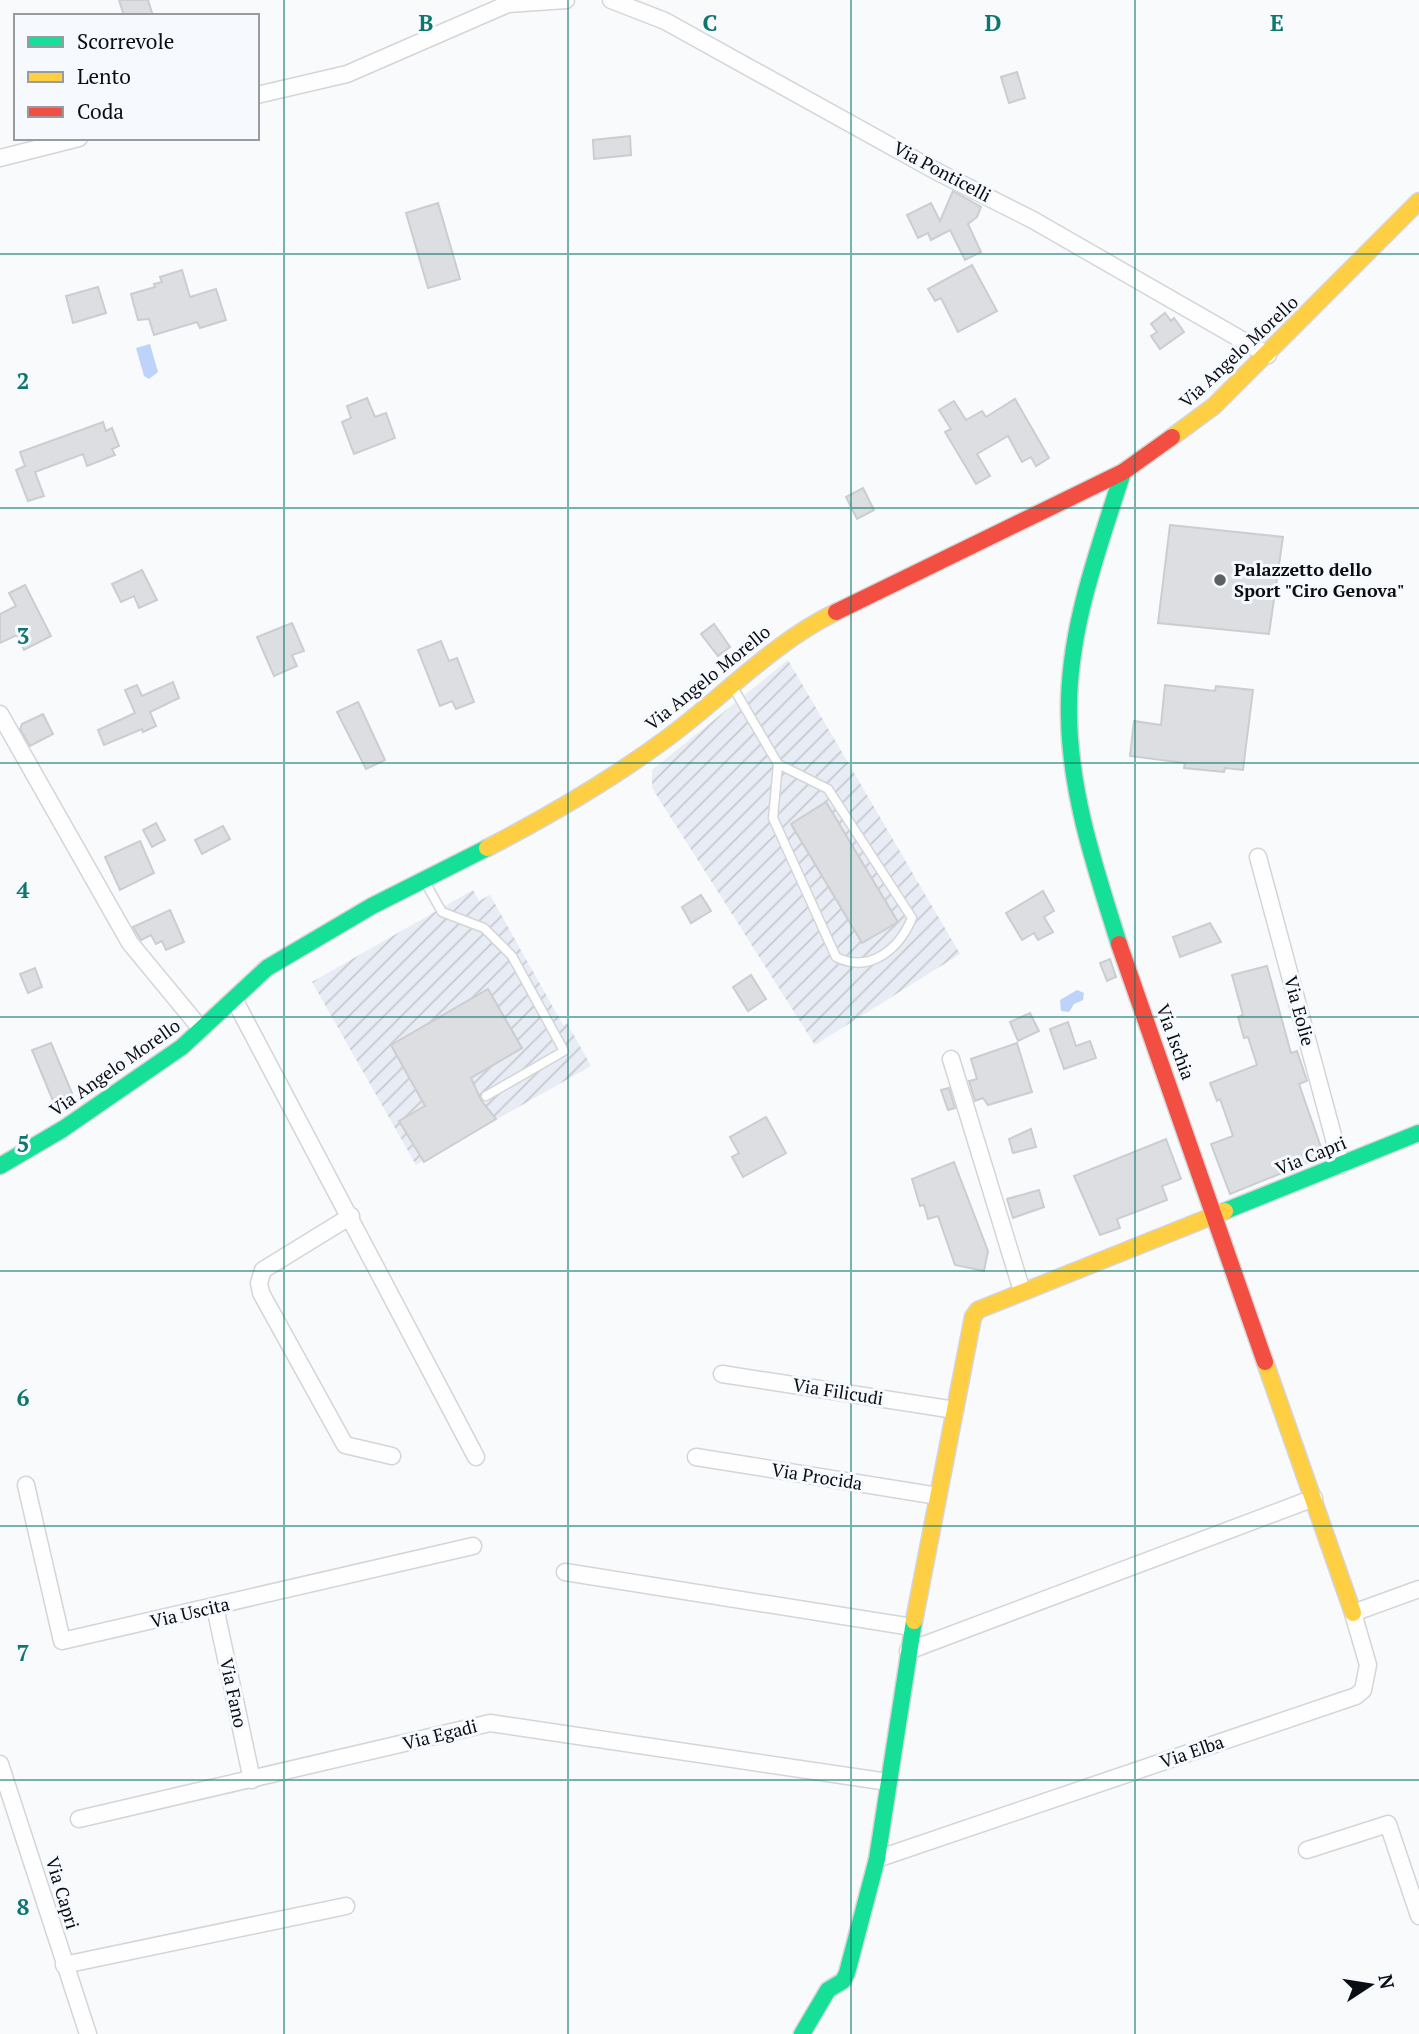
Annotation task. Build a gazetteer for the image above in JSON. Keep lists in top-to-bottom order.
{
  "streets": {
    "street": [
      "Via Ponticelli",
      "Via Angelo Morello",
      "Via Eolie",
      "Via Ischia",
      "Via Capri",
      "Via Filicudi",
      "Via Procida",
      "Via Uscita",
      "Via Fano",
      "Via Egadi",
      "Via Elba"
    ]
  },
  "crossings": [
    ["Via Ponticelli", "Via Angelo Morello"],
    ["Via Angelo Morello", "Via Ischia"],
    ["Via Eolie", "Via Capri"],
    ["Via Ischia", "Via Capri"],
    ["Via Ischia", "Via Elba"],
    ["Via Capri", "Via Filicudi"],
    ["Via Uscita", "Via Fano"],
    ["Via Fano", "Via Egadi"]
  ],
  "places": ["Palazzetto dello Sport \"Ciro Genova\""],
  "legend": ["Scorrevole", "Lento", "Coda"],
  "north": "right",
  "grid": {
    "columns": [
      "B",
      "C",
      "D",
      "E"
    ],
    "rows": [
      "2",
      "3",
      "4",
      "5",
      "6",
      "7",
      "8"
    ]
  }
}
